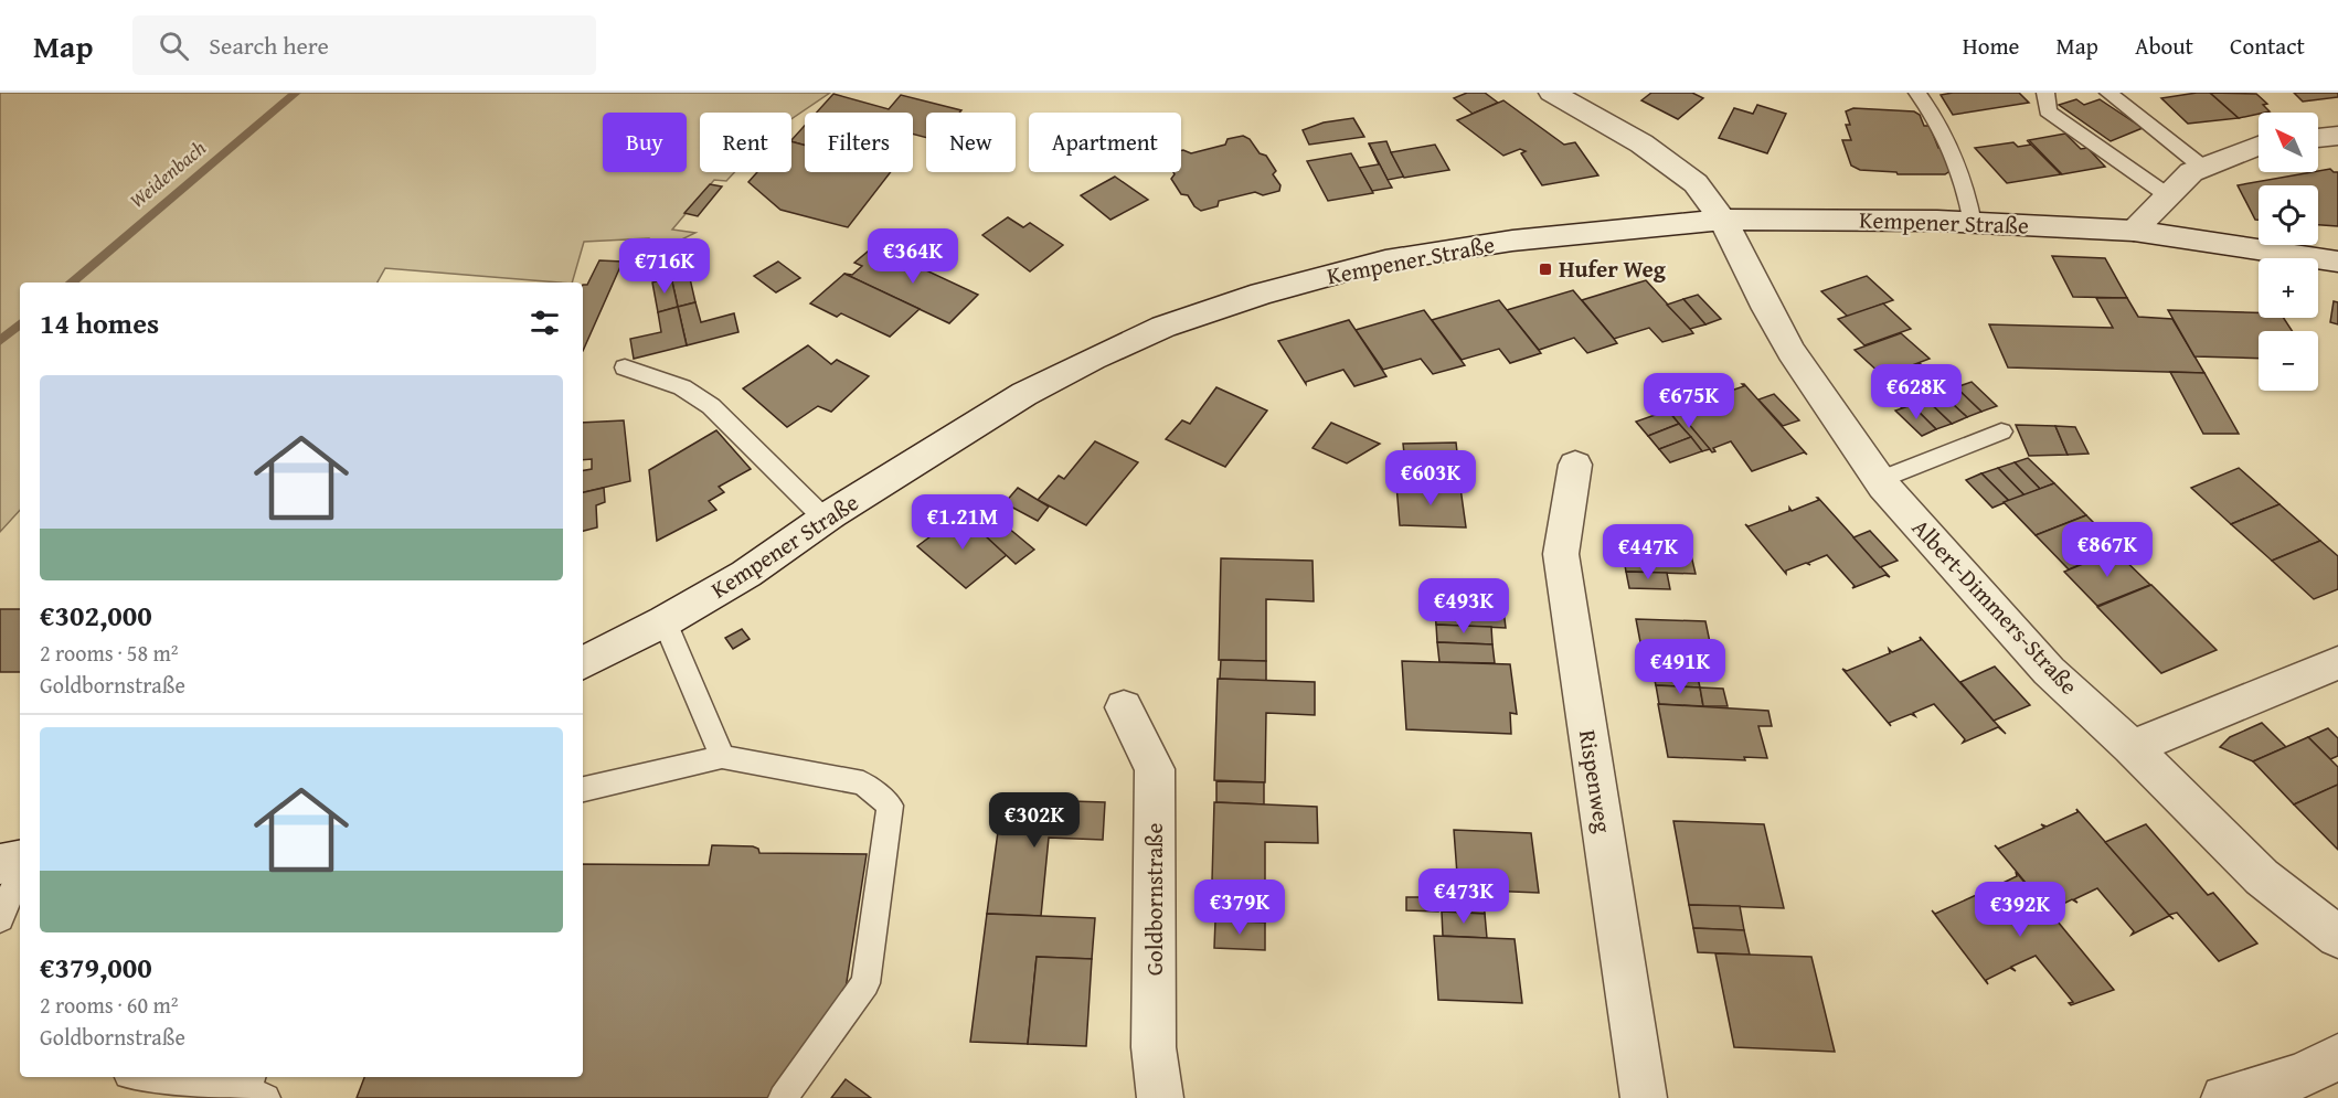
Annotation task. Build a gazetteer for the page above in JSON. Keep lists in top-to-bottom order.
{
  "streets": {
    "street": [
      "Kempener Straße",
      "Albert-Dimmers-Straße",
      "Rispenweg",
      "Goldbornstraße"
    ]
  },
  "crossings": [
    ["Kempener Straße", "Albert-Dimmers-Straße"]
  ],
  "water": ["Weidenbach"],
  "places": {
    "transit": ["Hufer Weg"]
  },
  "north": "top left",
  "page": {
    "header": "Map",
    "search": "Search here",
    "nav": [
      "Home",
      "Map",
      "About",
      "Contact"
    ],
    "map_buttons": ["+", "−"],
    "chip": [
      "Buy",
      "Rent",
      "Filters",
      "New",
      "Apartment"
    ],
    "price": [
      "€364K",
      "€716K",
      "€628K",
      "€675K",
      "€603K",
      "€1.21M",
      "€867K",
      "€447K",
      "€493K",
      "€491K",
      "€302K",
      "€473K",
      "€379K",
      "€392K"
    ],
    "heading": "14 homes",
    "list": [
      {
        "name": "€302,000",
        "note": "2 rooms · 58 m² · Goldbornstraße"
      },
      {
        "name": "€379,000",
        "note": "2 rooms · 60 m² · Goldbornstraße"
      }
    ]
  }
}
